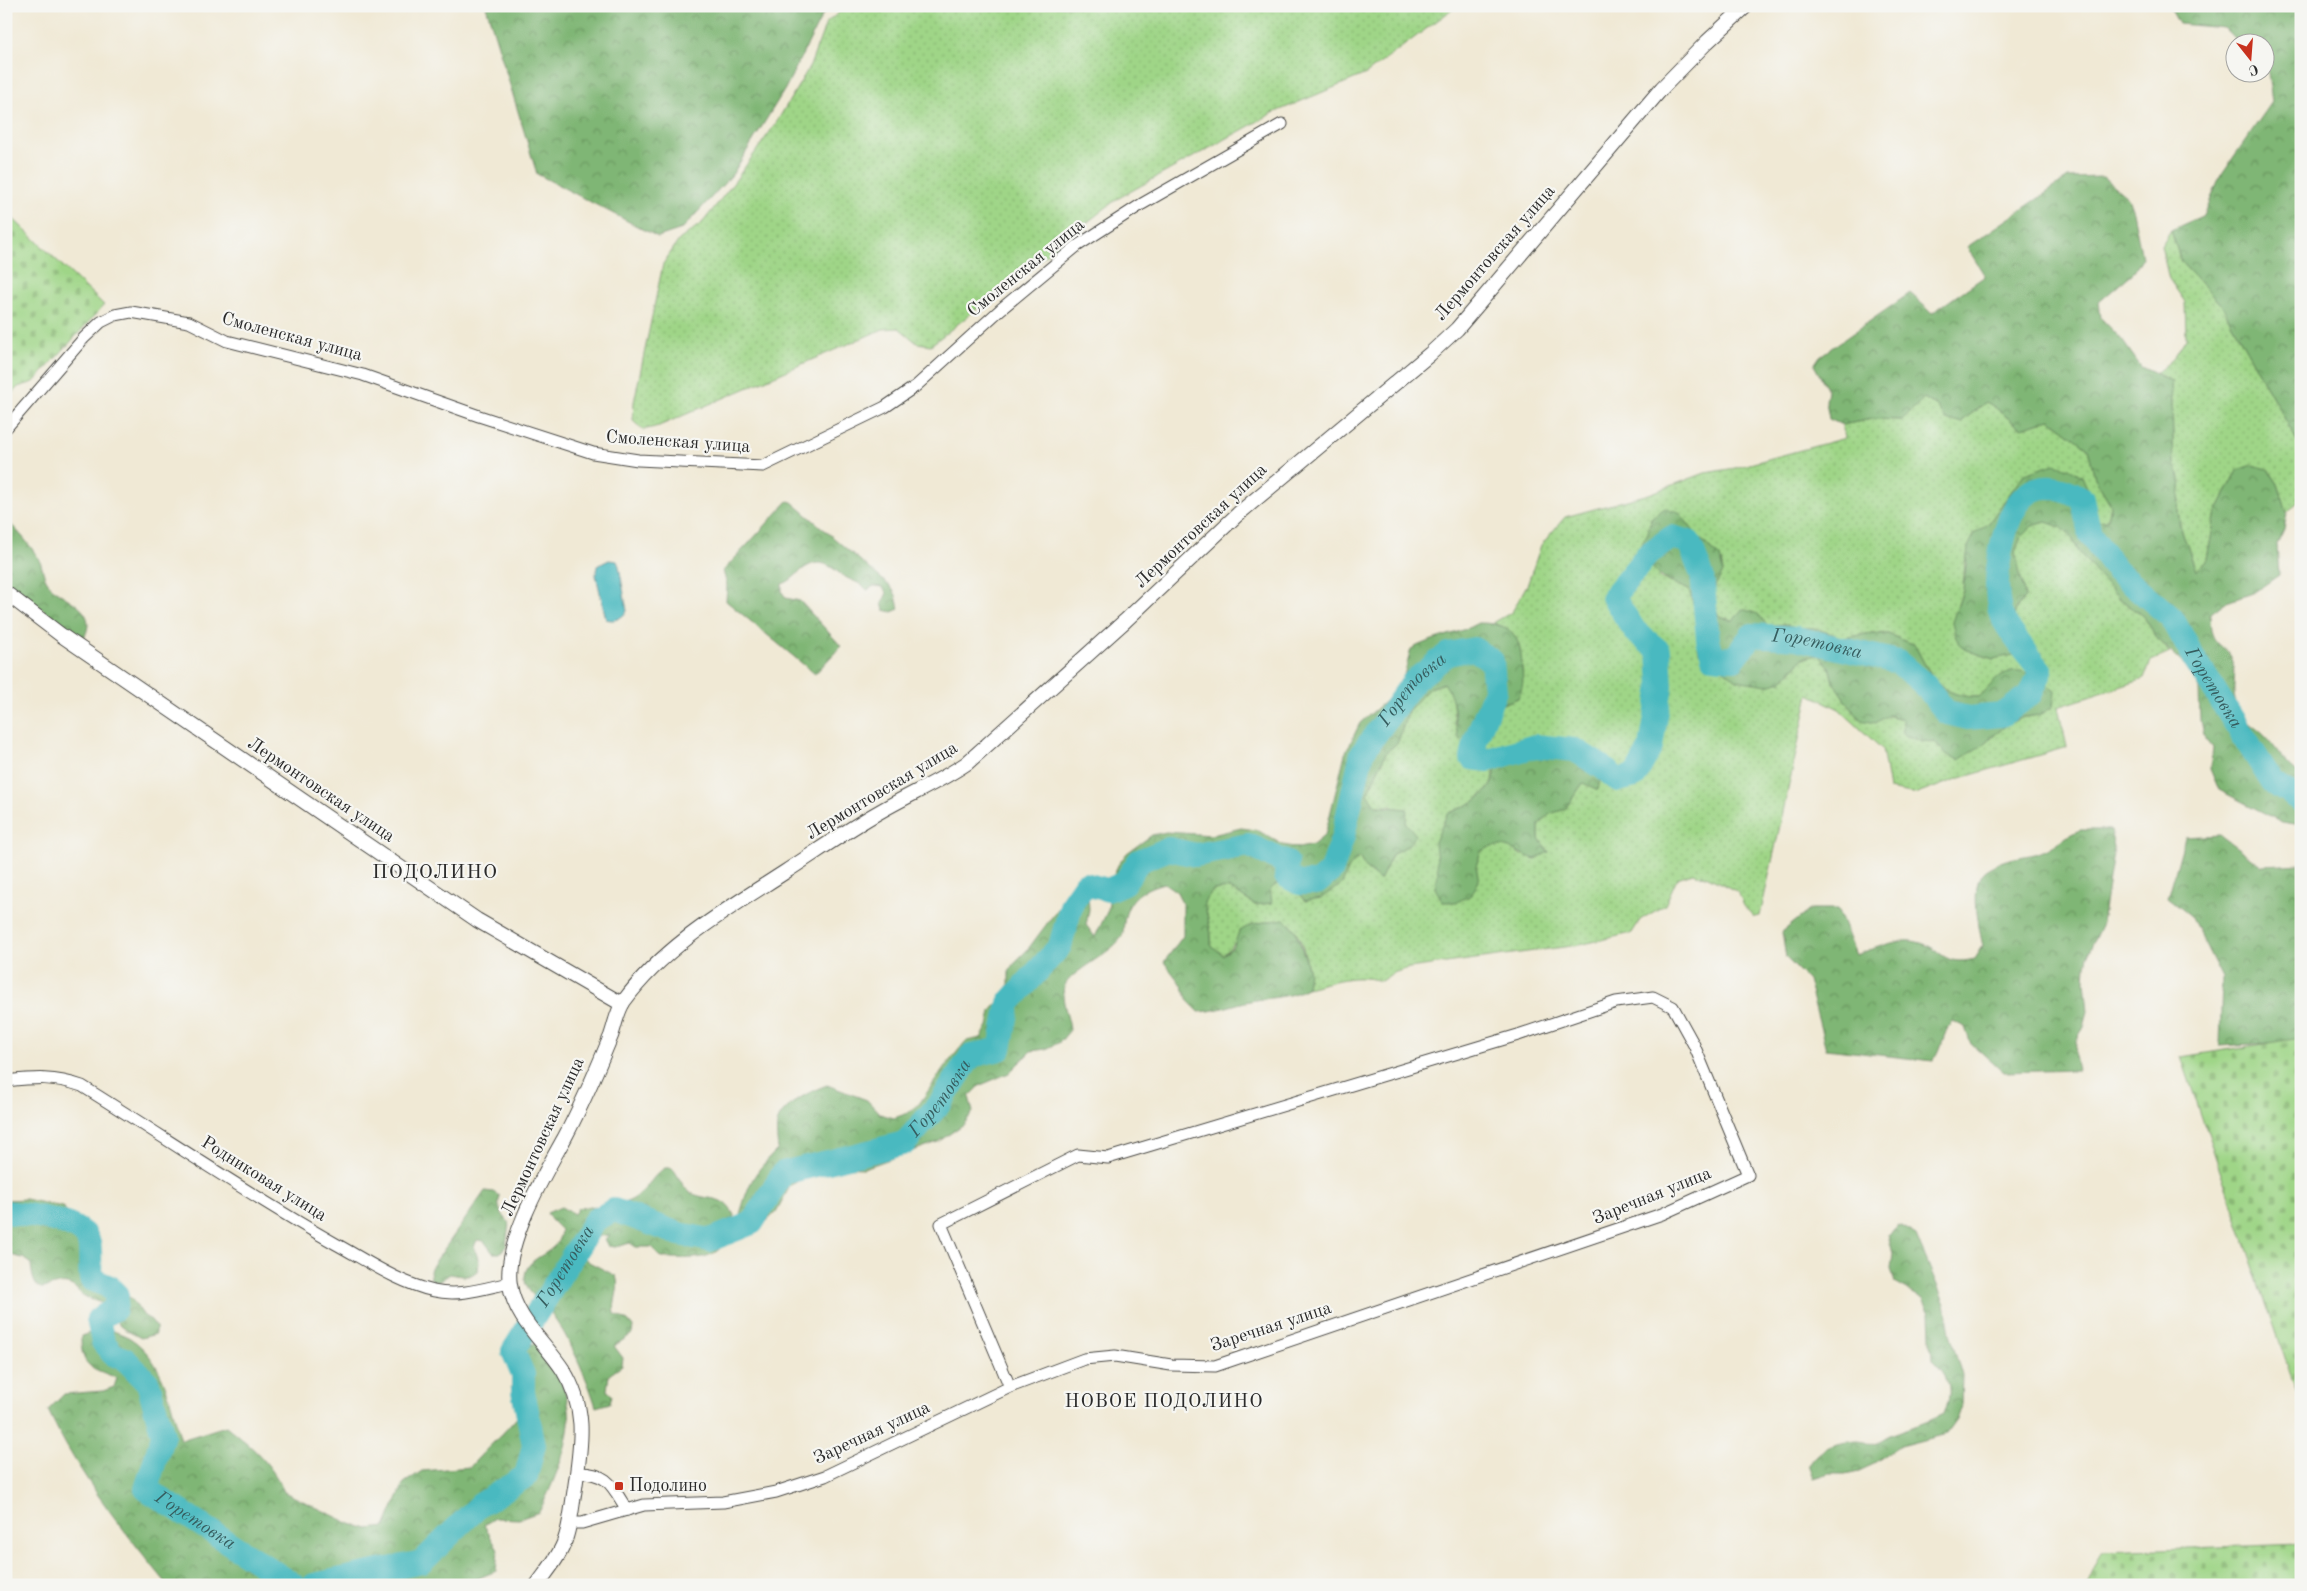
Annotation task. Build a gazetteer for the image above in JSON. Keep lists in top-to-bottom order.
{
  "streets": {
    "street": [
      "Лермонтовская улица",
      "Смоленская улица",
      "Родниковая улица",
      "Заречная улица"
    ]
  },
  "crossings": [
    ["Лермонтовская улица", "Родниковая улица"],
    ["Лермонтовская улица", "Заречная улица"]
  ],
  "districts": ["ПОДОЛИНО", "НОВОЕ ПОДОЛИНО"],
  "water": ["Горетовка"],
  "places": {
    "transit": ["Подолино"]
  },
  "north": "bottom"
}
